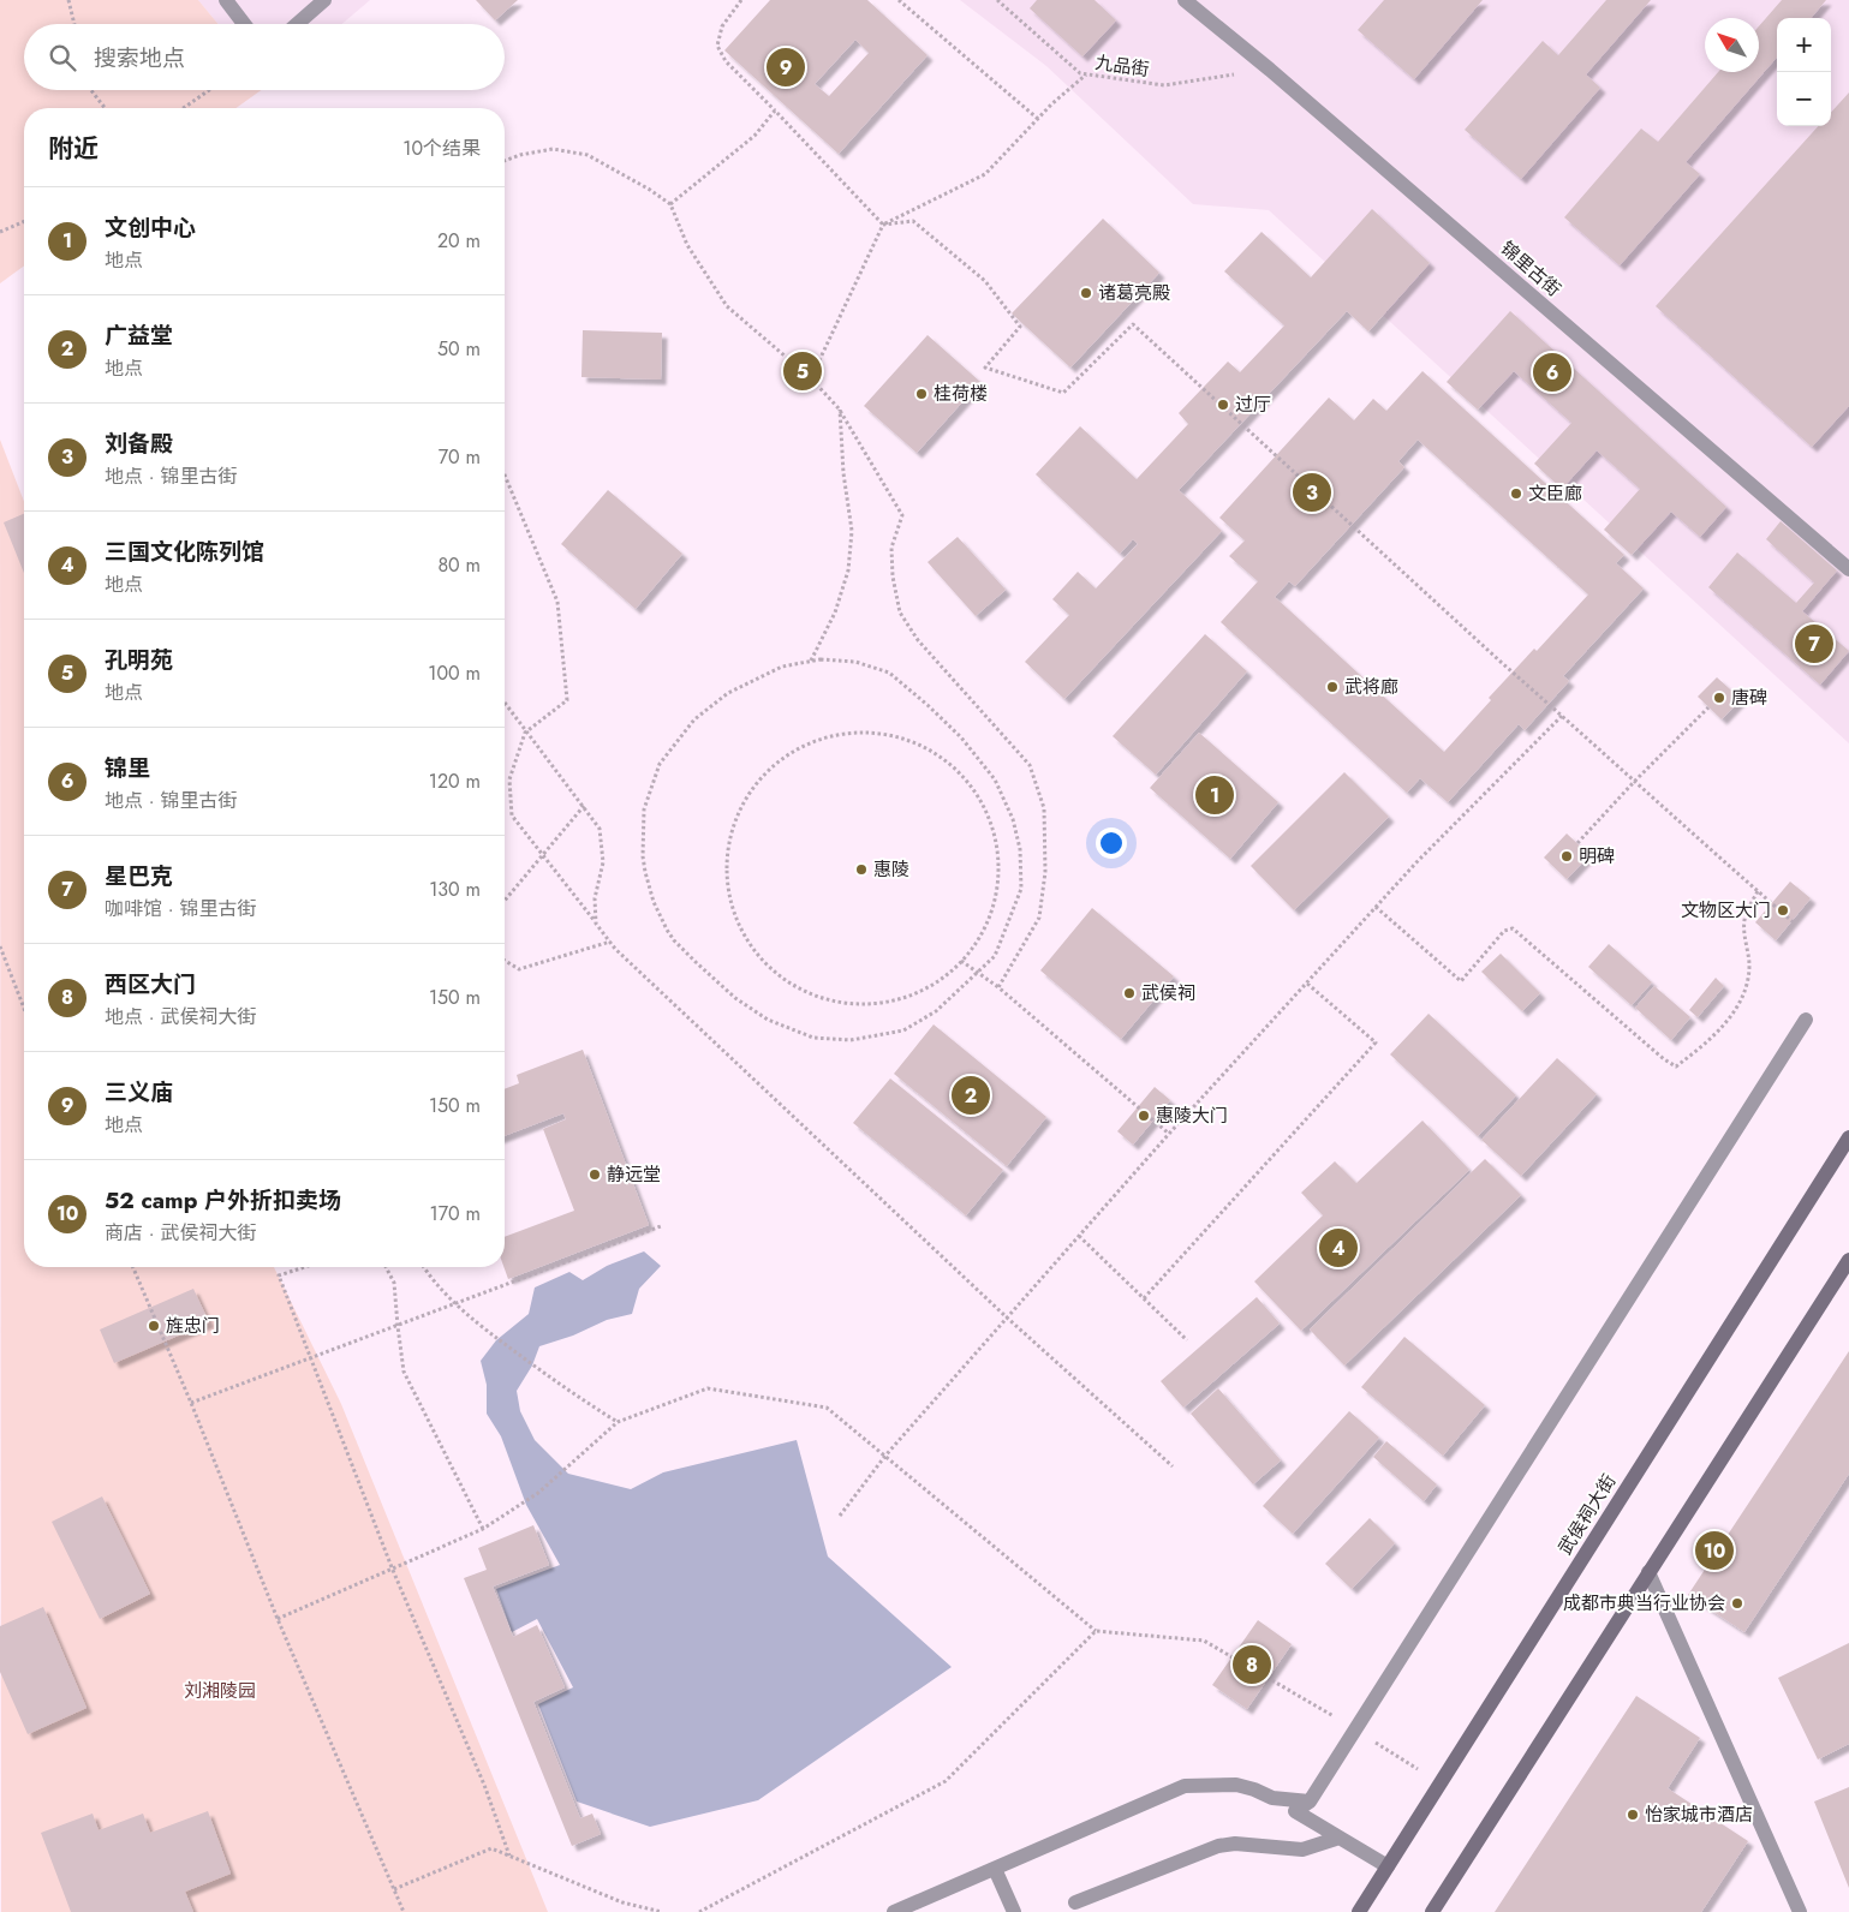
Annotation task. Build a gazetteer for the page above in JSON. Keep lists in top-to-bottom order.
{
  "streets": {
    "main road": ["武侯祠大街"],
    "street": ["锦里古街"],
    "path": ["九品街"]
  },
  "crossings": [
    ["九品街", "锦里古街"]
  ],
  "parks": ["刘湘陵园"],
  "places": [
    "诸葛亮殿",
    "桂荷楼",
    "过厅",
    "文臣廊",
    "武将廊",
    "唐碑",
    "明碑",
    "惠陵",
    "文物区大门",
    "武侯祠",
    "惠陵大门",
    "静远堂",
    "旌忠门",
    "成都市典当行业协会",
    "怡家城市酒店"
  ],
  "north": "top left",
  "page": {
    "map_buttons": ["+", "−"],
    "search": "搜索地点",
    "pins": [
      "9",
      "5",
      "6",
      "3",
      "7",
      "1",
      "2",
      "4",
      "10",
      "8"
    ],
    "heading": ["附近", "10个结果"],
    "list": [
      {
        "mark": "1",
        "name": "文创中心",
        "note": "地点",
        "value": "20 m"
      },
      {
        "mark": "2",
        "name": "广益堂",
        "note": "地点",
        "value": "50 m"
      },
      {
        "mark": "3",
        "name": "刘备殿",
        "note": "地点 · 锦里古街",
        "value": "70 m"
      },
      {
        "mark": "4",
        "name": "三国文化陈列馆",
        "note": "地点",
        "value": "80 m"
      },
      {
        "mark": "5",
        "name": "孔明苑",
        "note": "地点",
        "value": "100 m"
      },
      {
        "mark": "6",
        "name": "锦里",
        "note": "地点 · 锦里古街",
        "value": "120 m"
      },
      {
        "mark": "7",
        "name": "星巴克",
        "note": "咖啡馆 · 锦里古街",
        "value": "130 m"
      },
      {
        "mark": "8",
        "name": "西区大门",
        "note": "地点 · 武侯祠大街",
        "value": "150 m"
      },
      {
        "mark": "9",
        "name": "三义庙",
        "note": "地点",
        "value": "150 m"
      },
      {
        "mark": "10",
        "name": "52 camp 户外折扣卖场",
        "note": "商店 · 武侯祠大街",
        "value": "170 m"
      }
    ]
  }
}
